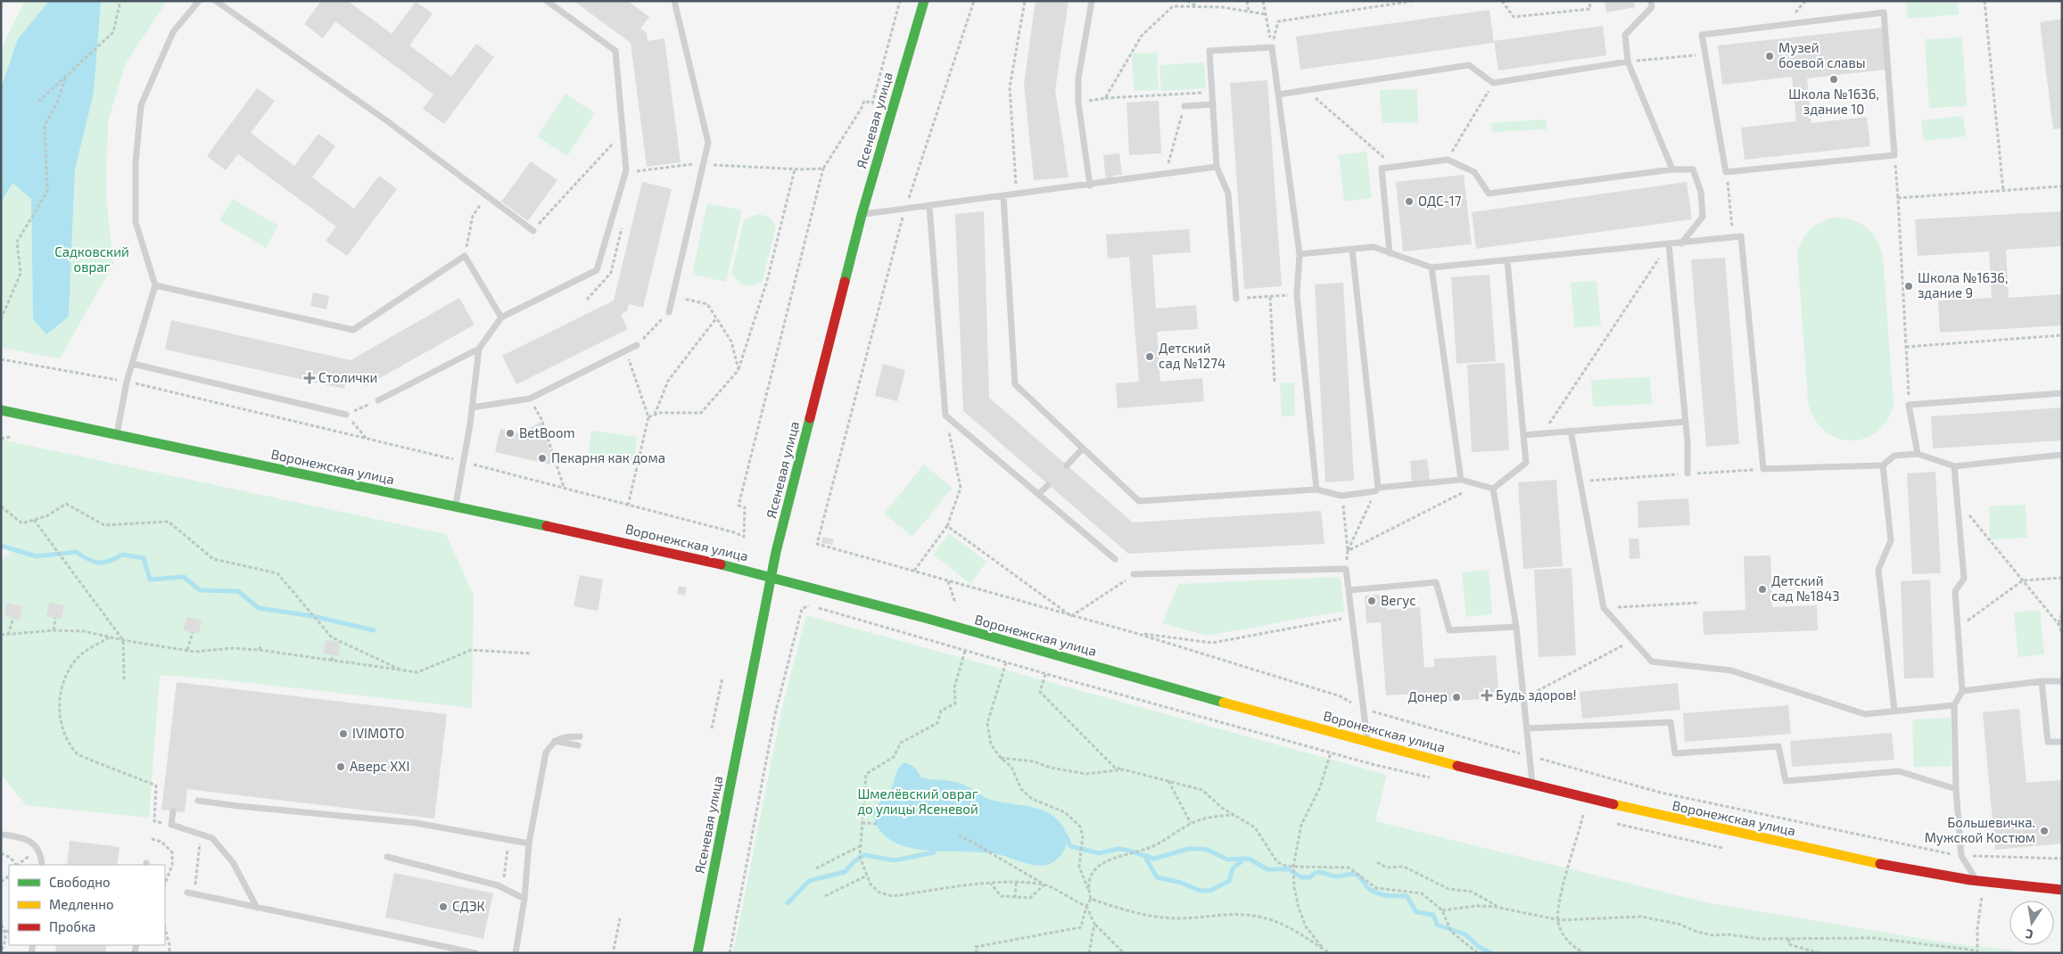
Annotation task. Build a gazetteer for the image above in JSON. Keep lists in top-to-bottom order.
{
  "streets": {
    "street": ["Ясеневая улица", "Воронежская улица"]
  },
  "crossings": [
    ["Ясеневая улица", "Воронежская улица"]
  ],
  "parks": ["Садковский овраг", "Шмелёвский овраг до улицы Ясеневой"],
  "places": {
    "other": [
      "Музей боевой славы",
      "Школа №1636, здание 10",
      "ОДС-17",
      "Школа №1636, здание 9",
      "Детский сад №1274",
      "BetBoom",
      "Пекарня как дома",
      "Детский сад №1843",
      "Вегус",
      "Донер",
      "IVIMOTO",
      "Аверс XXI",
      "Большевичка. Мужской Костюм",
      "СДЭК"
    ],
    "health": ["Столички", "Будь здоров!"]
  },
  "legend": ["Свободно", "Медленно", "Пробка"],
  "north": "bottom"
}
